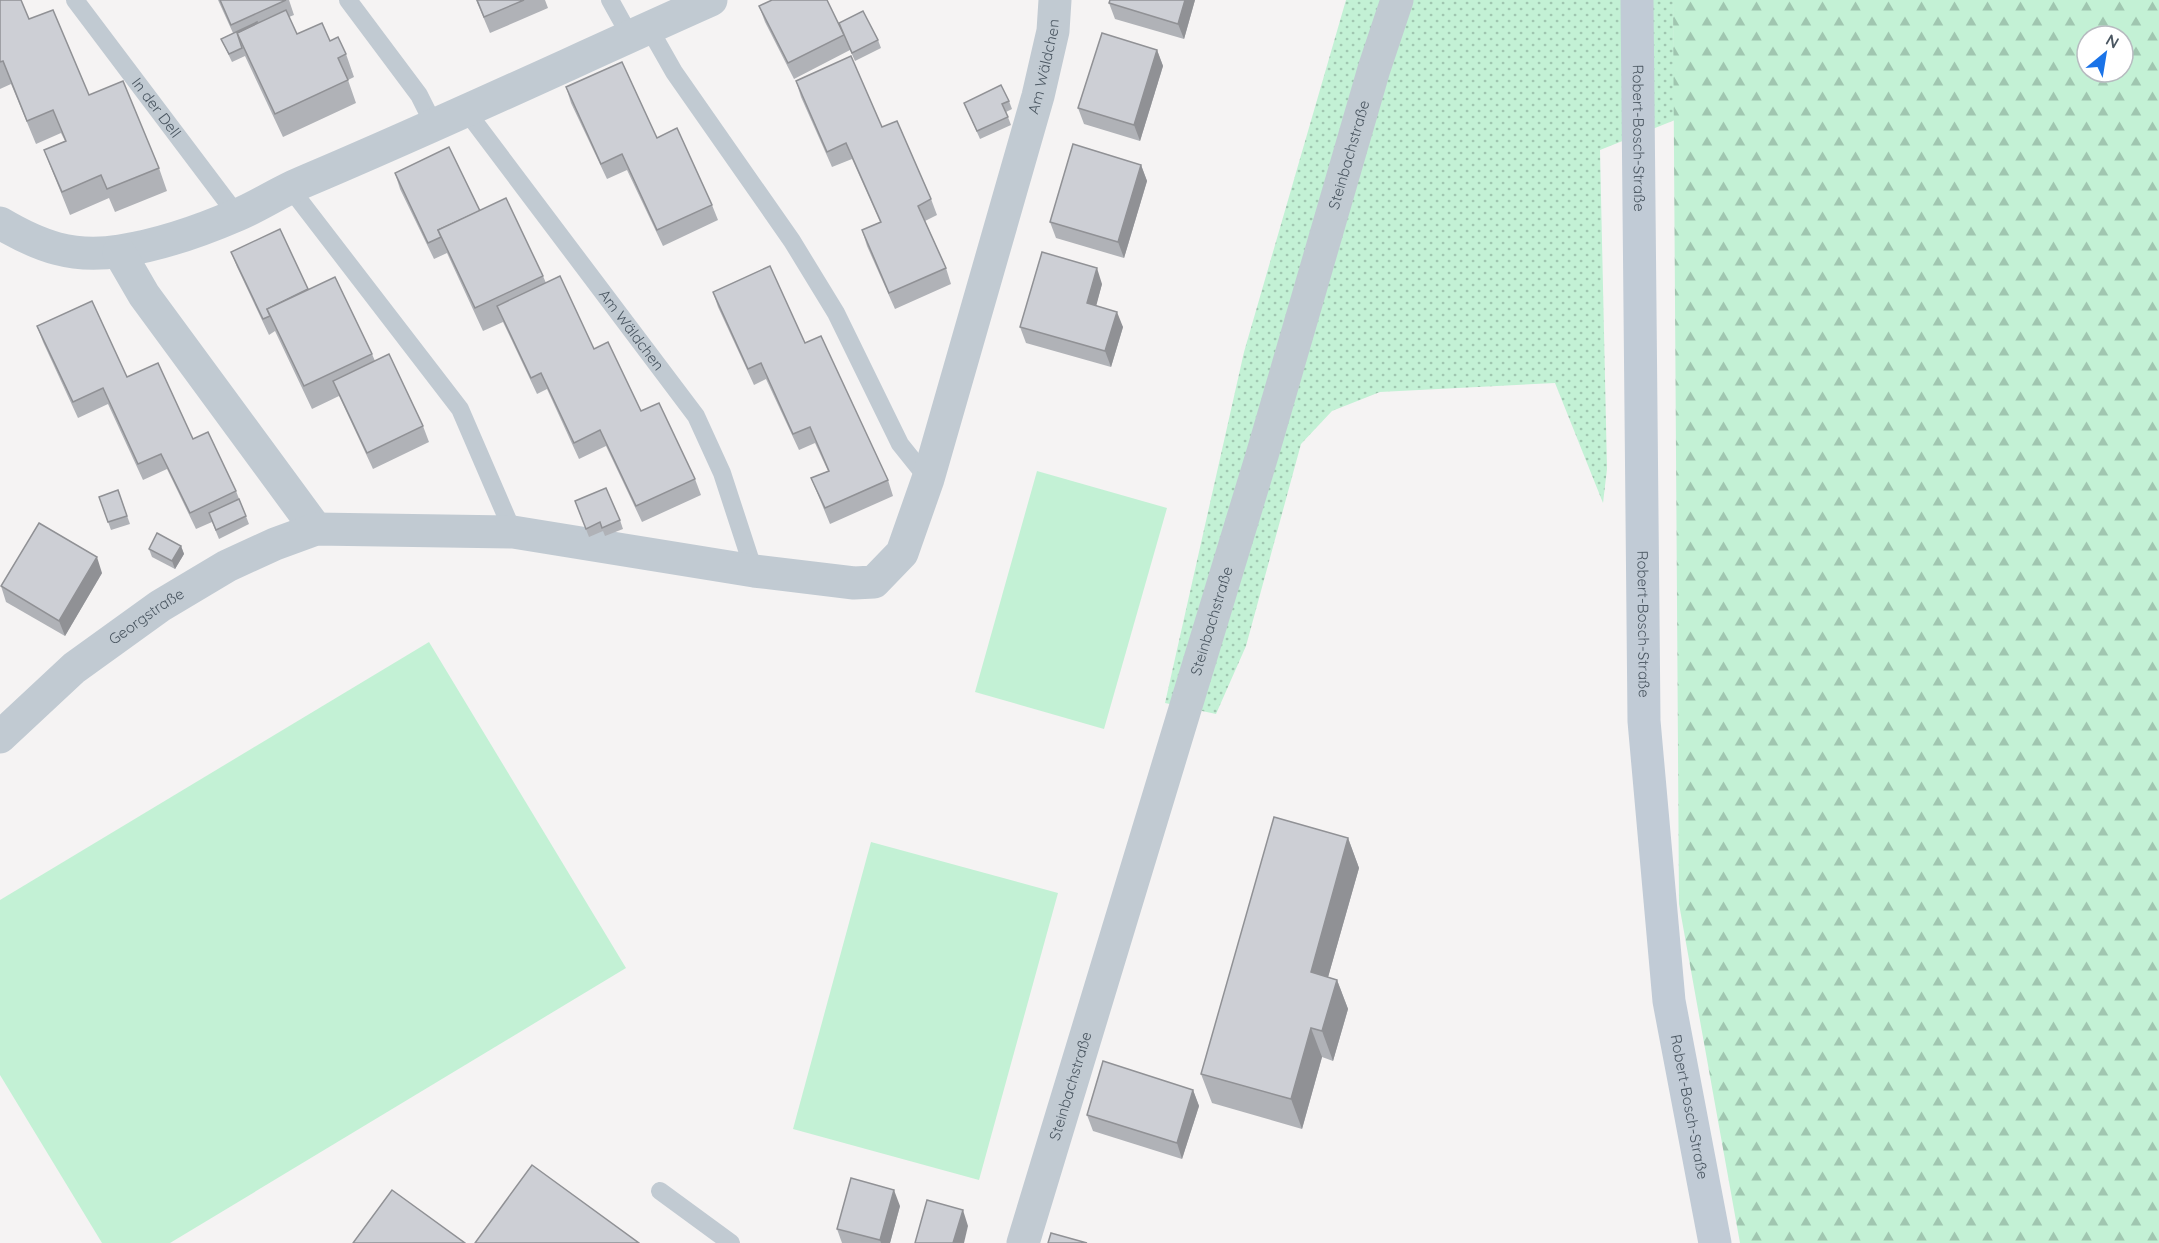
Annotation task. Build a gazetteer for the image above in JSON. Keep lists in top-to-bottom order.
{
  "streets": {
    "main road": ["Robert-Bosch-Straße"],
    "street": ["Am Wäldchen", "Steinbachstraße", "Georgstraße"],
    "lane": ["In der Dell"]
  },
  "crossings": [
    ["Am Wäldchen", "Georgstraße"]
  ],
  "north": "top right"
}
